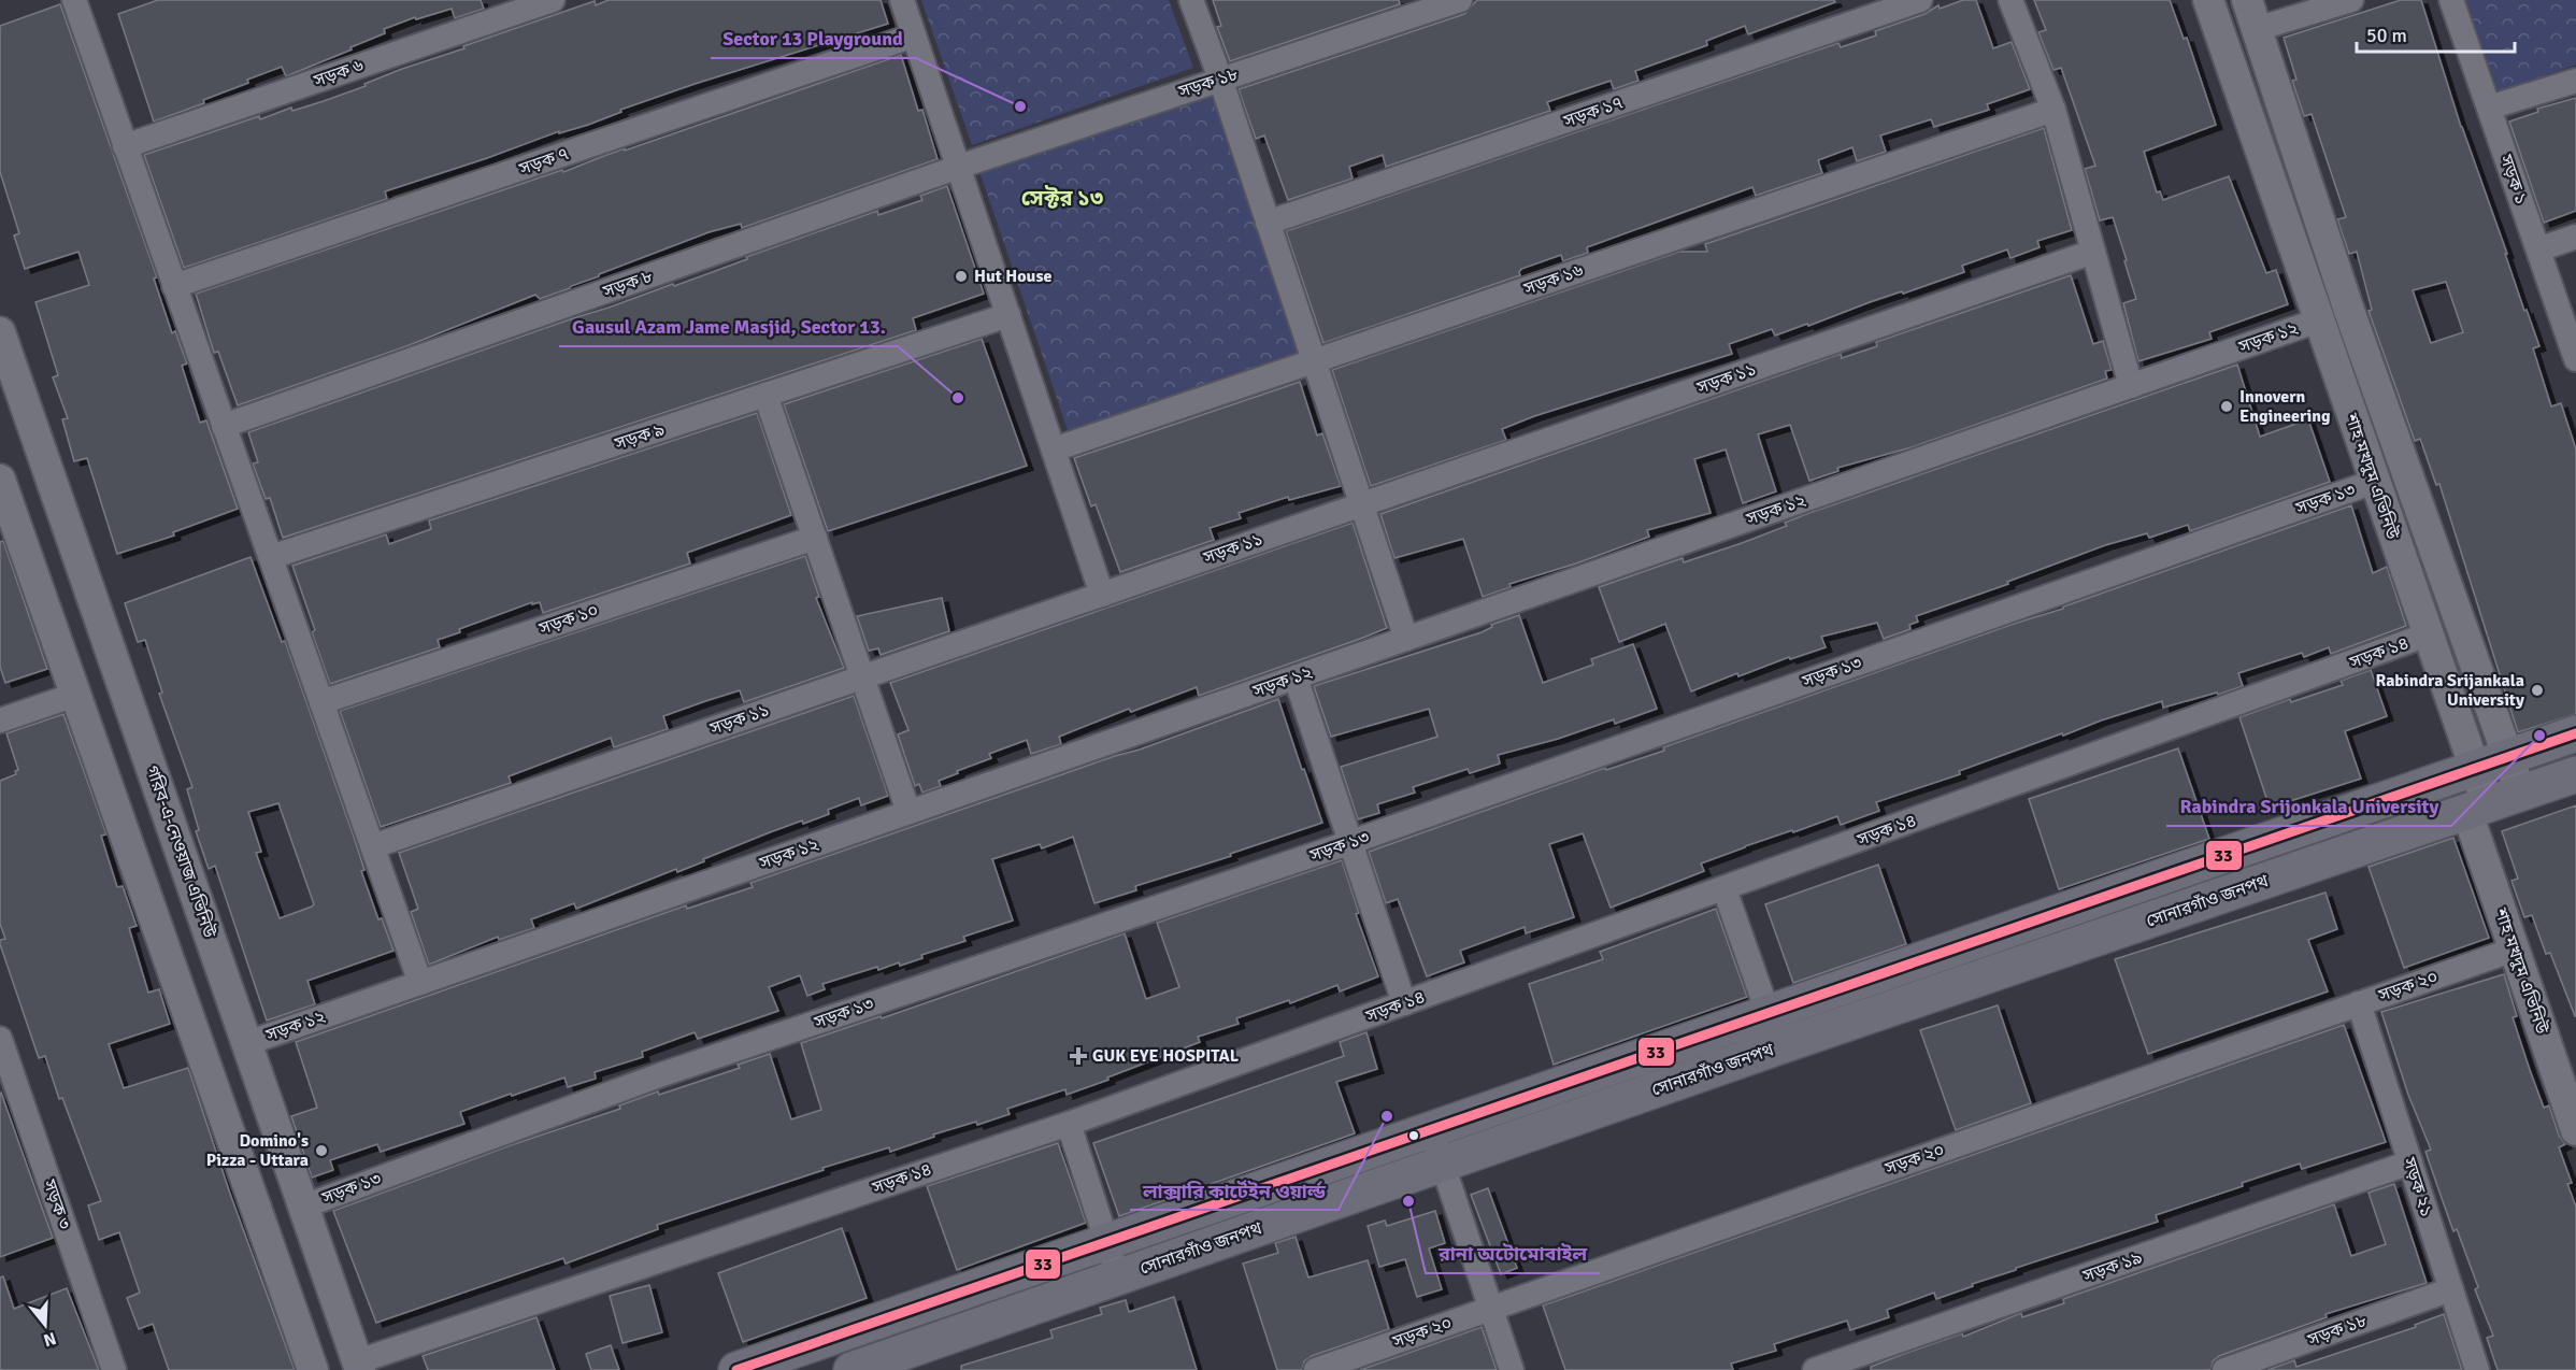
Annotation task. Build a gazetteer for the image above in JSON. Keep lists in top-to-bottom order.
{
  "streets": {
    "main road": ["সোনারগাঁও জনপথ"],
    "street": [
      "সড়ক ৬",
      "সড়ক ১৮",
      "সড়ক ১৭",
      "সড়ক ৭",
      "সড়ক ১",
      "সড়ক ১৬",
      "সড়ক ৮",
      "সড়ক ১২",
      "সড়ক ১১",
      "সড়ক ৯",
      "শাহ মখদুম এভিনিউ",
      "সড়ক ১৩",
      "সড়ক ১০",
      "সড়ক ১৪",
      "গরিব-এ-নেওয়াজ এভিনিউ",
      "সড়ক ২০",
      "সড়ক ২১",
      "সড়ক ৩",
      "সড়ক ১৯"
    ]
  },
  "crossings": [
    ["সড়ক ১৮", "সড়ক ৮"],
    ["সড়ক ১৮", "সড়ক ২১"],
    ["সড়ক ১২", "শাহ মখদুম এভিনিউ"],
    ["সড়ক ১২", "গরিব-এ-নেওয়াজ এভিনিউ"],
    ["শাহ মখদুম এভিনিউ", "সড়ক ১৩"],
    ["শাহ মখদুম এভিনিউ", "সড়ক ১৪"],
    ["শাহ মখদুম এভিনিউ", "সোনারগাঁও জনপথ"],
    ["শাহ মখদুম এভিনিউ", "সড়ক ২০"],
    ["সড়ক ১৩", "গরিব-এ-নেওয়াজ এভিনিউ"],
    ["সড়ক ১৪", "গরিব-এ-নেওয়াজ এভিনিউ"],
    ["সড়ক ২০", "সড়ক ২১"],
    ["সড়ক ২১", "সড়ক ১৯"]
  ],
  "districts": ["সেক্টর ১৩"],
  "places": {
    "other": [
      "Sector 13 Playground",
      "Hut House",
      "Gausul Azam Jame Masjid, Sector 13.",
      "Innovern Engineering",
      "Rabindra Srijankala University",
      "Rabindra Srijonkala University",
      "লাক্সারি কার্টেইন ওয়ার্ল্ড",
      "Domino's Pizza - Uttara",
      "রানা অটোমোবাইল"
    ],
    "health": ["GUK EYE HOSPITAL"]
  },
  "lines": ["transit line 33"],
  "scale_bar": "50 m",
  "north": "bottom"
}
